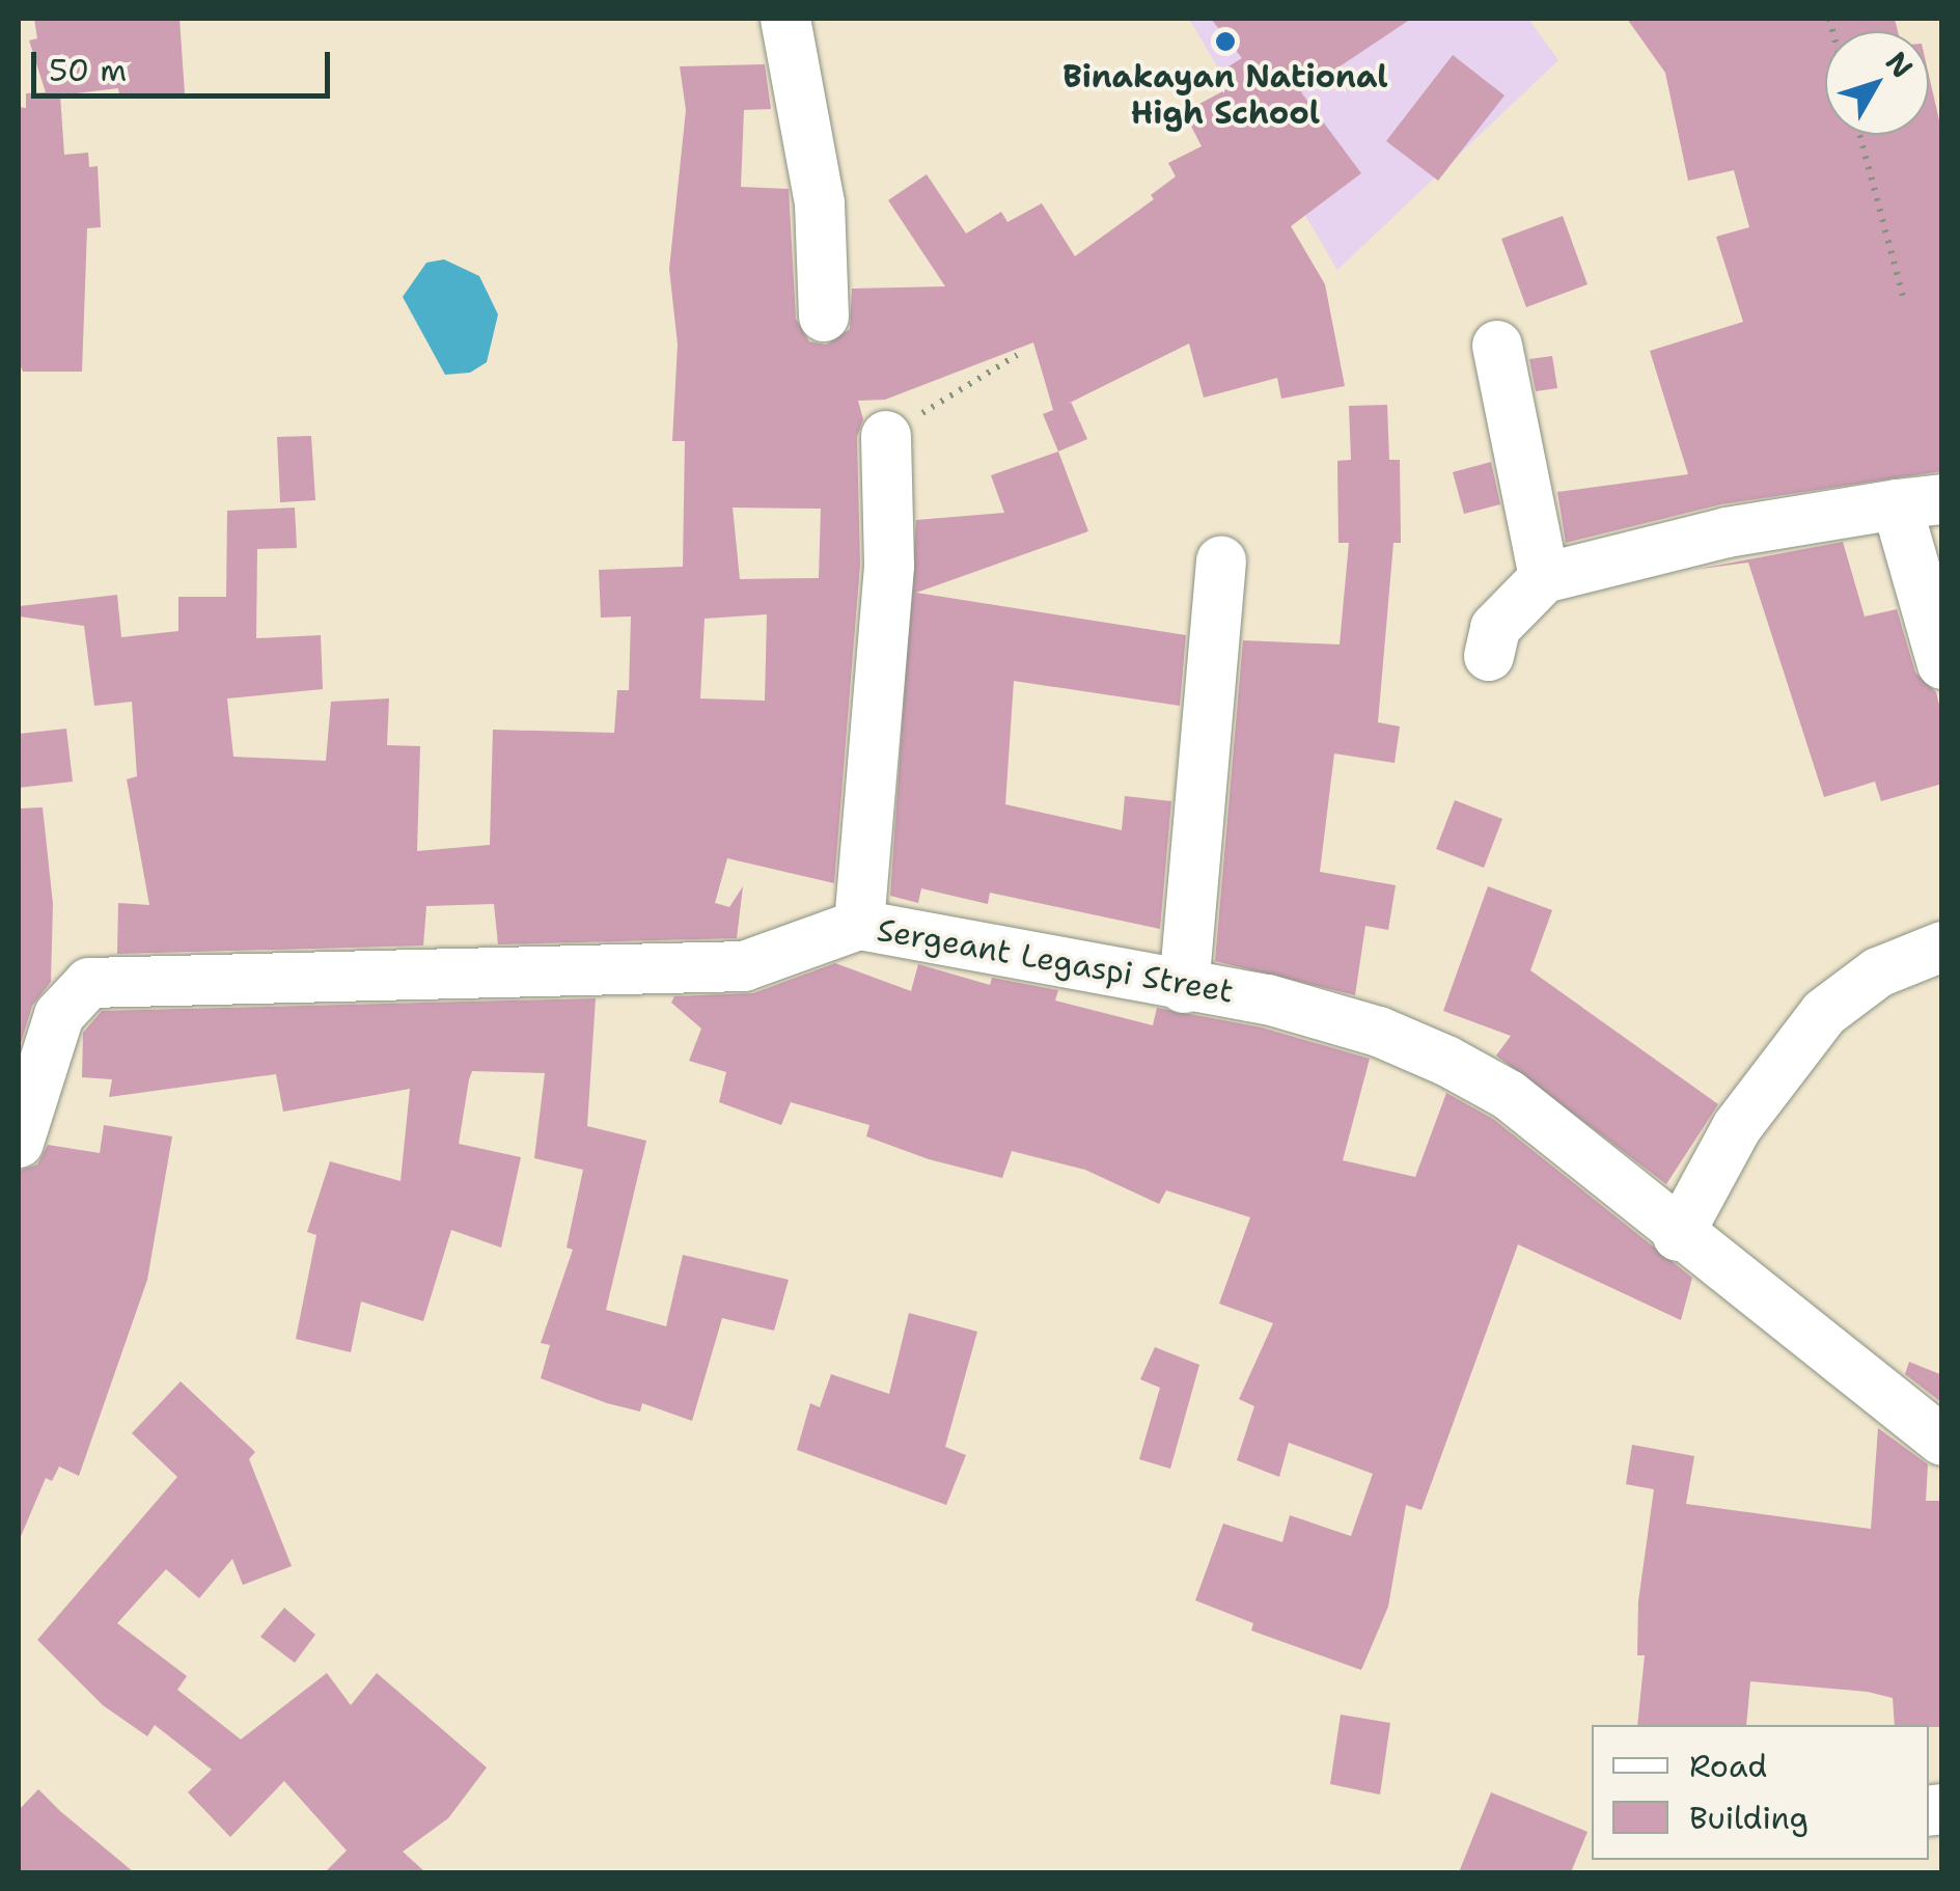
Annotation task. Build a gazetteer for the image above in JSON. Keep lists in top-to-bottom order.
{
  "streets": {
    "street": ["Sergeant Legaspi Street"]
  },
  "places": ["Binakayan National High School"],
  "legend": ["Road", "Building"],
  "scale_bar": "50 m",
  "north": "top right"
}
